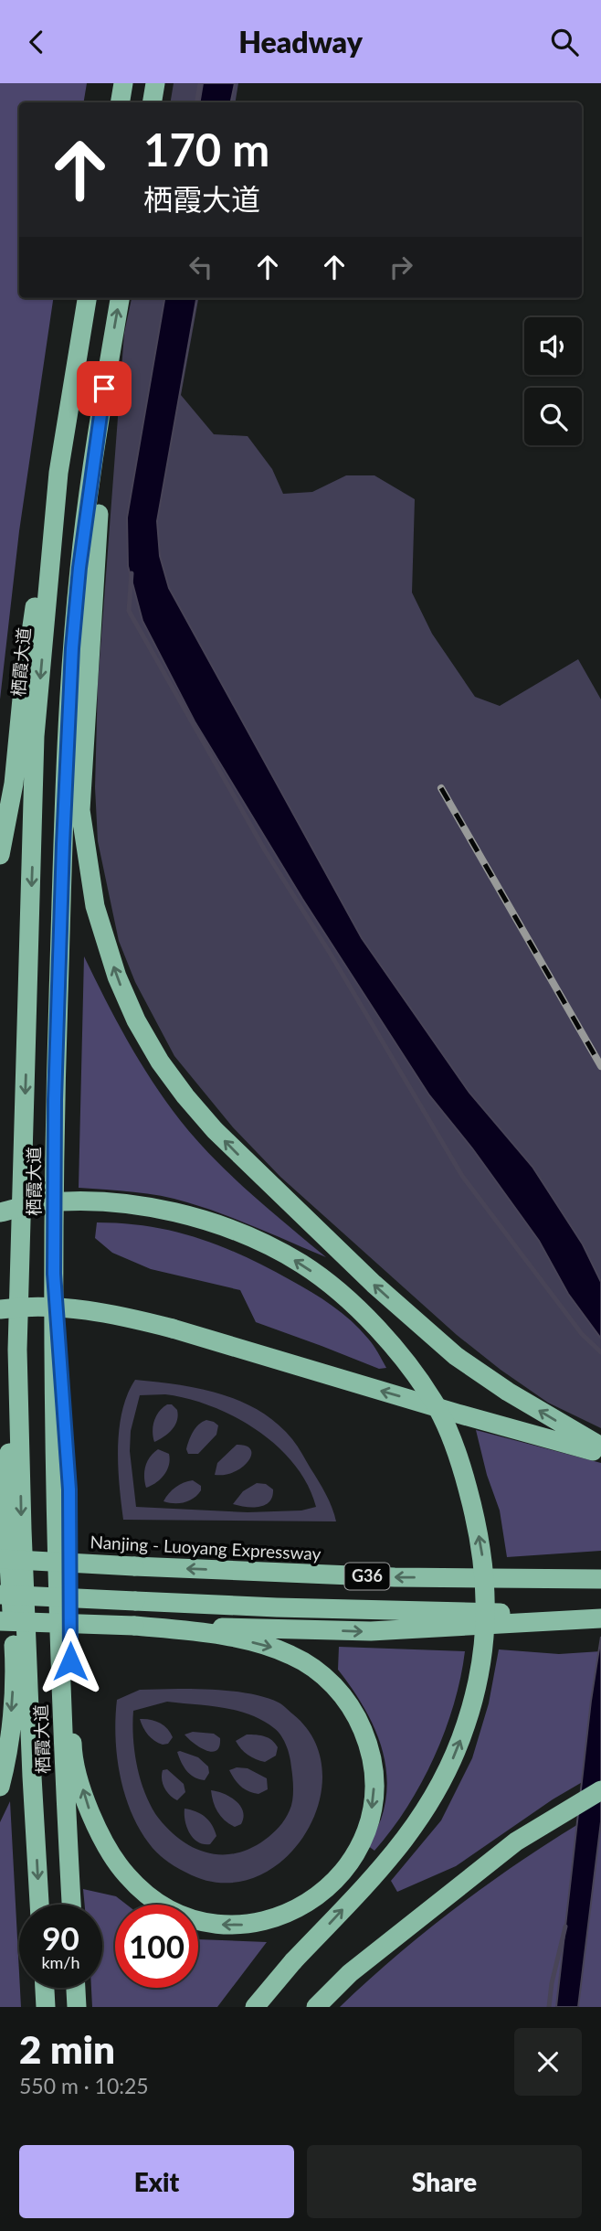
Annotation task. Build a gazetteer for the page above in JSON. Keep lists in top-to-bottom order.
{
  "streets": {
    "highway": ["栖霞大道", "Nanjing - Luoyang Expressway", "G36"]
  },
  "page": {
    "header": "Headway",
    "turn": ["170 m", "栖霞大道"],
    "speed": "90 km/h",
    "limit": "100",
    "heading": ["2 min", "550 m · 10:25"],
    "buttons": ["Exit", "Share"]
  }
}
